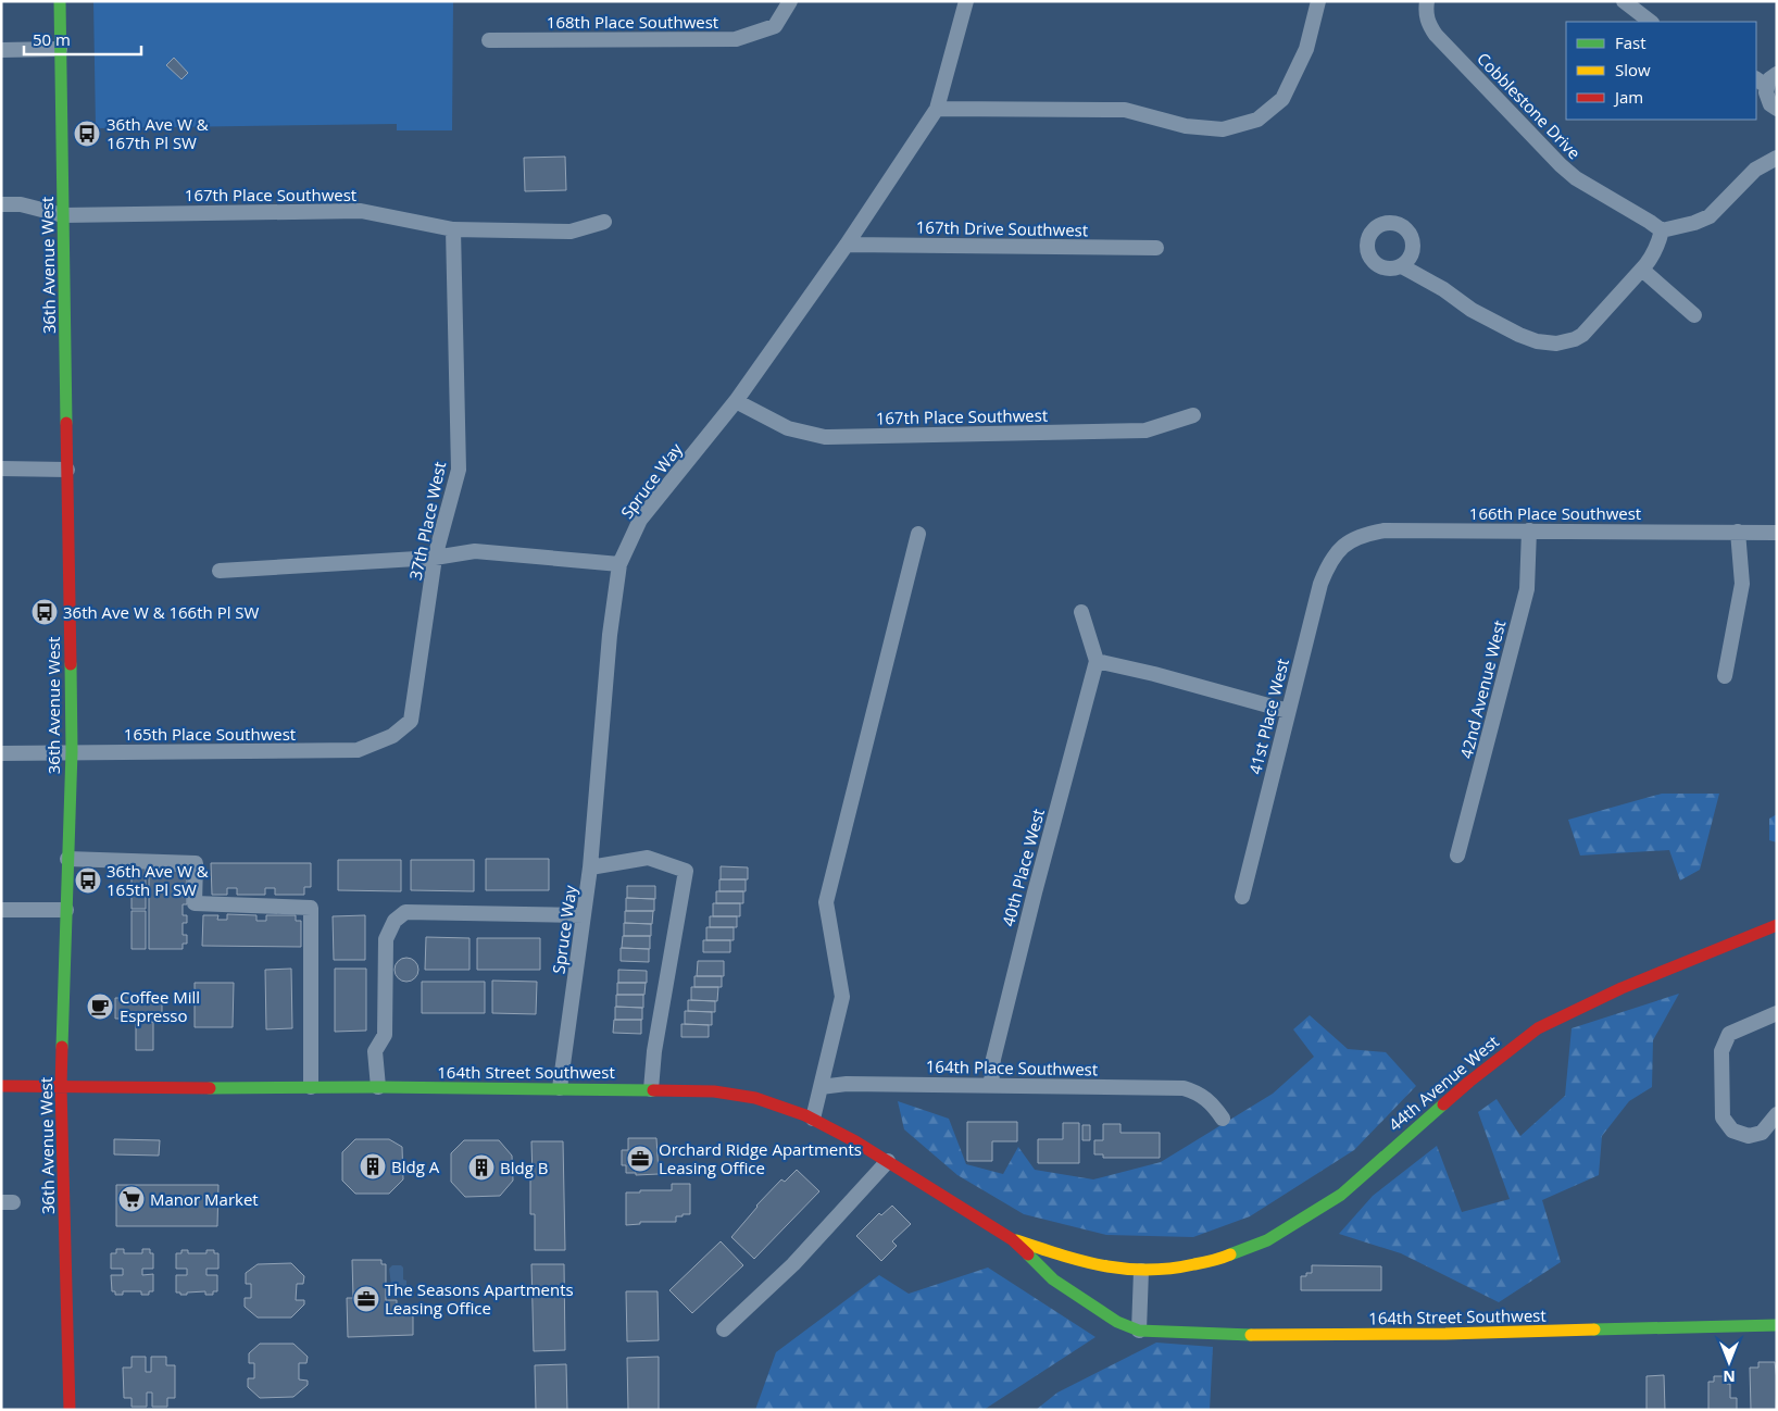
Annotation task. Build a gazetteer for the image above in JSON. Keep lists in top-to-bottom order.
{
  "streets": {
    "main road": ["36th Avenue West", "164th Street Southwest", "44th Avenue West"],
    "street": [
      "168th Place Southwest",
      "Cobblestone Drive",
      "167th Place Southwest",
      "167th Drive Southwest",
      "Spruce Way",
      "166th Place Southwest",
      "37th Place West",
      "42nd Avenue West",
      "41st Place West",
      "165th Place Southwest",
      "40th Place West",
      "164th Place Southwest"
    ]
  },
  "crossings": [
    ["167th Place Southwest", "36th Avenue West"],
    ["167th Place Southwest", "Spruce Way"],
    ["167th Place Southwest", "37th Place West"],
    ["167th Drive Southwest", "Spruce Way"],
    ["36th Avenue West", "165th Place Southwest"],
    ["36th Avenue West", "164th Street Southwest"],
    ["Spruce Way", "164th Street Southwest"],
    ["166th Place Southwest", "42nd Avenue West"],
    ["166th Place Southwest", "41st Place West"],
    ["37th Place West", "165th Place Southwest"],
    ["40th Place West", "164th Place Southwest"],
    ["164th Street Southwest", "44th Avenue West"]
  ],
  "places": {
    "bus stop": ["36th Ave W & 167th Pl SW", "36th Ave W & 166th Pl SW", "36th Ave W & 165th Pl SW"],
    "cafe": ["Coffee Mill Espresso"],
    "office": ["Orchard Ridge Apartments Leasing Office", "The Seasons Apartments Leasing Office"],
    "building": ["Bldg A", "Bldg B"],
    "supermarket": ["Manor Market"]
  },
  "legend": ["Fast", "Slow", "Jam"],
  "scale_bar": "50 m",
  "north": "bottom"
}
